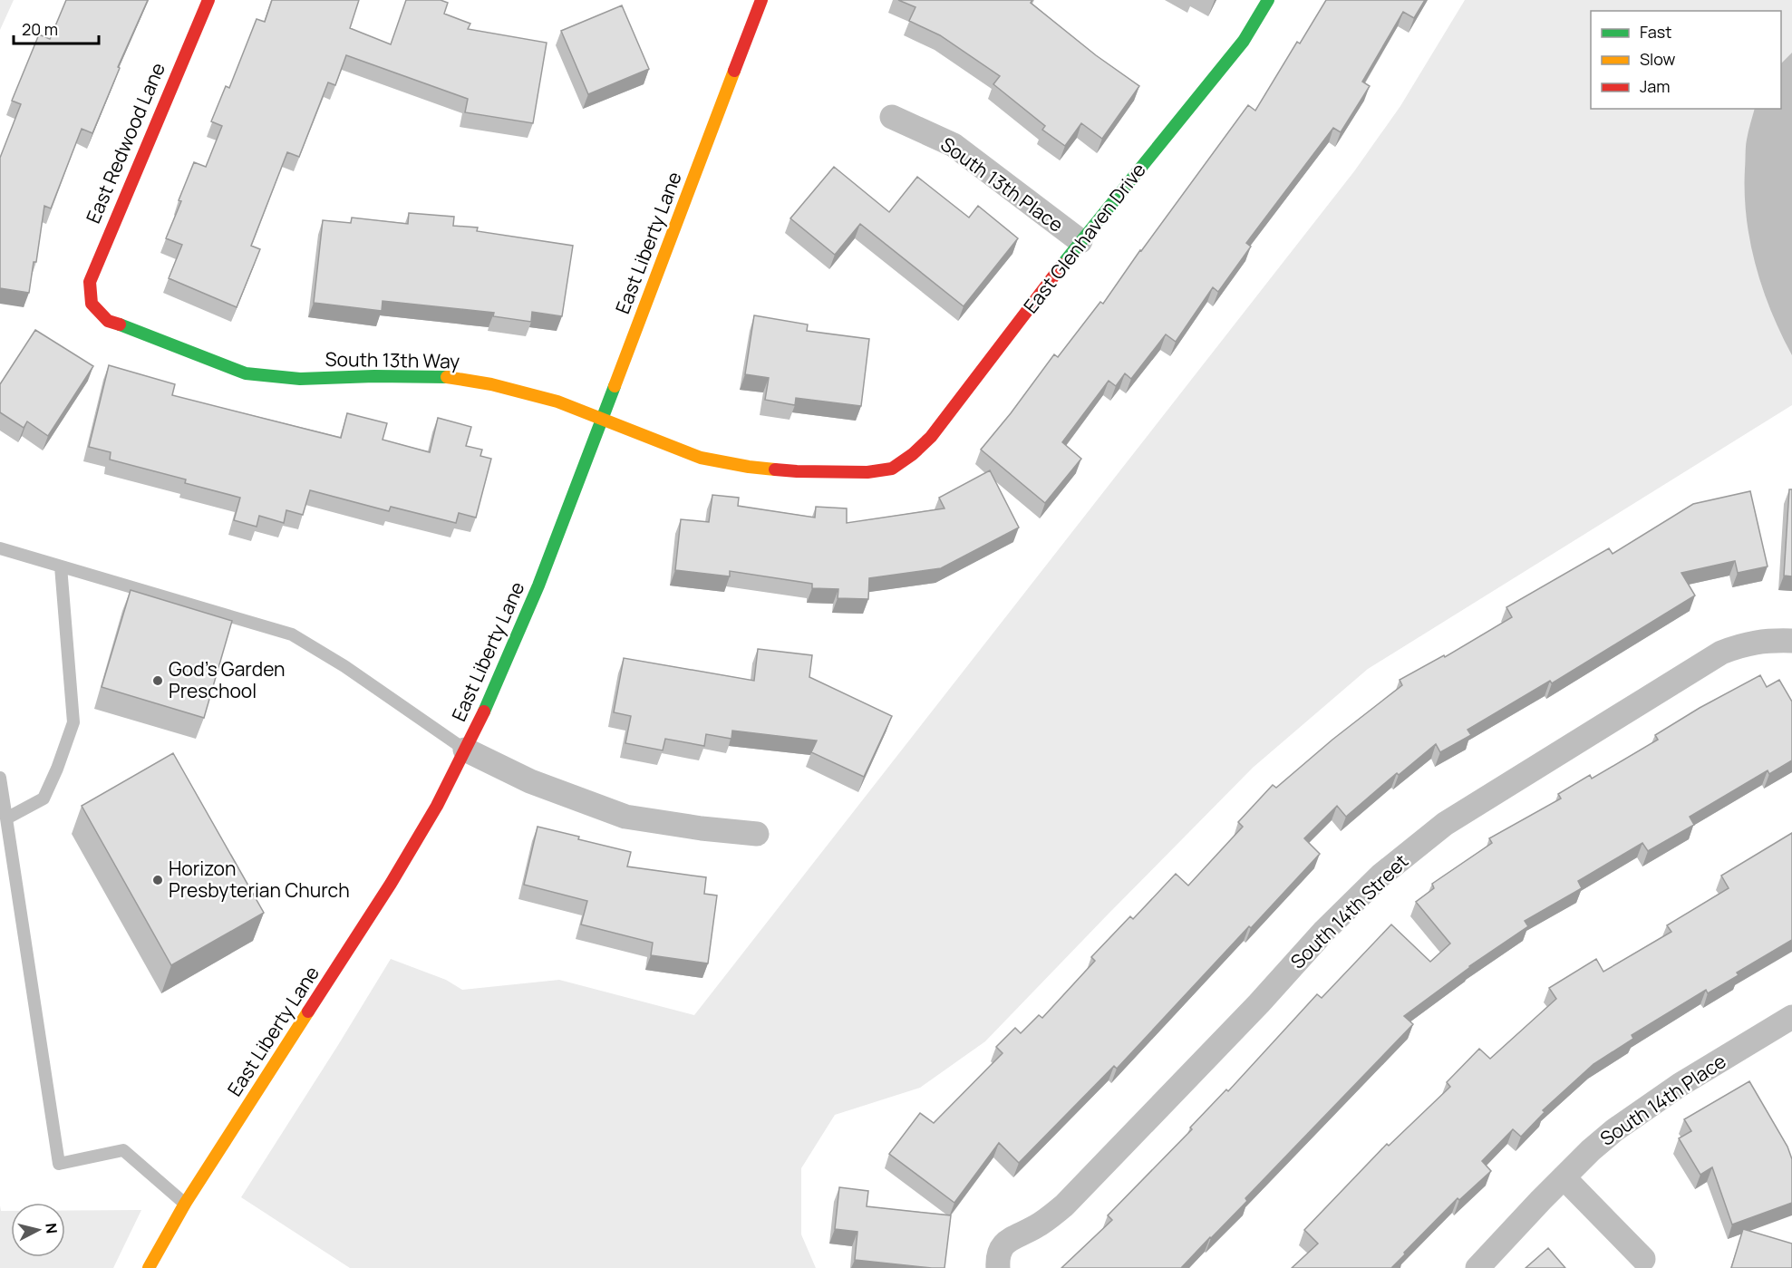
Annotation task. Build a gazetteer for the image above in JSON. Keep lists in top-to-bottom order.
{
  "streets": {
    "street": [
      "East Redwood Lane",
      "South 13th Place",
      "East Glenhaven Drive",
      "East Liberty Lane",
      "South 13th Way",
      "South 14th Street",
      "South 14th Place"
    ]
  },
  "crossings": [
    ["East Redwood Lane", "South 13th Way"],
    ["South 13th Place", "East Glenhaven Drive"],
    ["East Glenhaven Drive", "South 13th Way"],
    ["East Liberty Lane", "South 13th Way"]
  ],
  "places": ["God's Garden Preschool", "Horizon Presbyterian Church"],
  "legend": ["Fast", "Slow", "Jam"],
  "scale_bar": "20 m",
  "north": "right"
}
